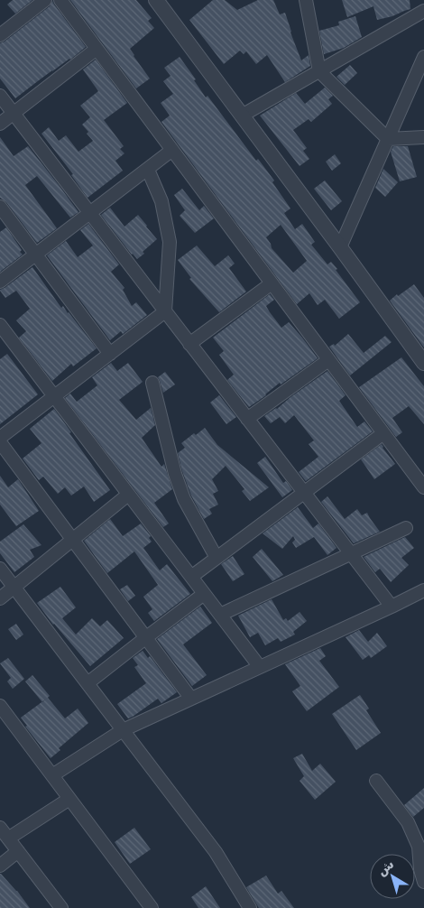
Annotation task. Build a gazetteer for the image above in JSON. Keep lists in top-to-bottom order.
{
  "north": "top left"
}
